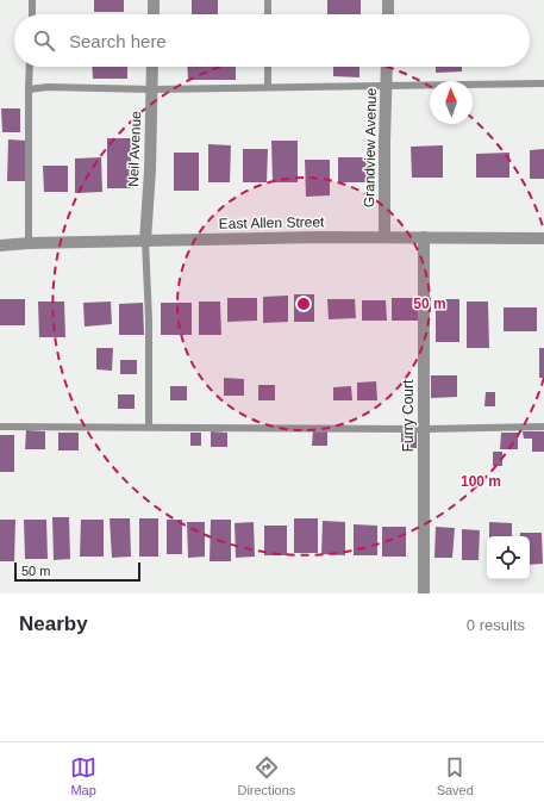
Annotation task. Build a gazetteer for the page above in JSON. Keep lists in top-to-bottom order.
{
  "streets": {
    "street": [
      "Grandview Avenue",
      "Neil Avenue",
      "East Allen Street",
      "Furry Court"
    ]
  },
  "crossings": [
    ["Grandview Avenue", "East Allen Street"],
    ["Neil Avenue", "East Allen Street"],
    ["East Allen Street", "Furry Court"]
  ],
  "scale_bar": "50 m",
  "north": "top",
  "page": {
    "search": "Search here",
    "scale": "50 m",
    "heading": ["Nearby", "0 results"],
    "nav": ["Map", "Directions", "Saved"]
  },
  "rings": ["50 m", "100 m"]
}
